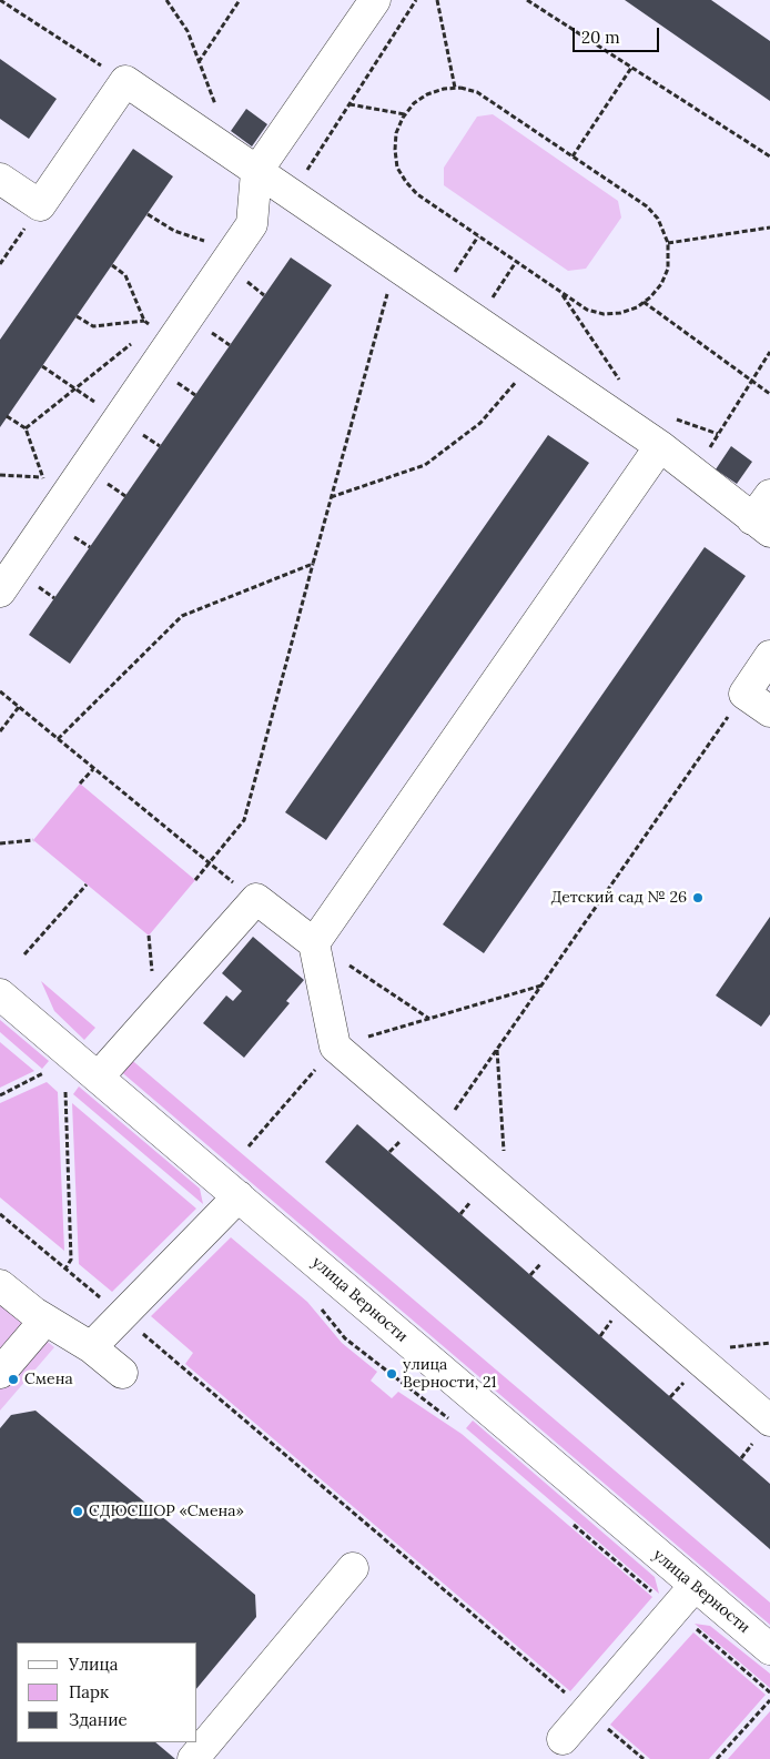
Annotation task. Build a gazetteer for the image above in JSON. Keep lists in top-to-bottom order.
{
  "streets": {
    "street": ["улица Верности"]
  },
  "places": [
    "Детский сад № 26",
    "улица Верности, 21",
    "Смена",
    "СДЮСШОР «Смена»"
  ],
  "legend": ["Улица", "Парк", "Здание"],
  "scale_bar": "20 m"
}
